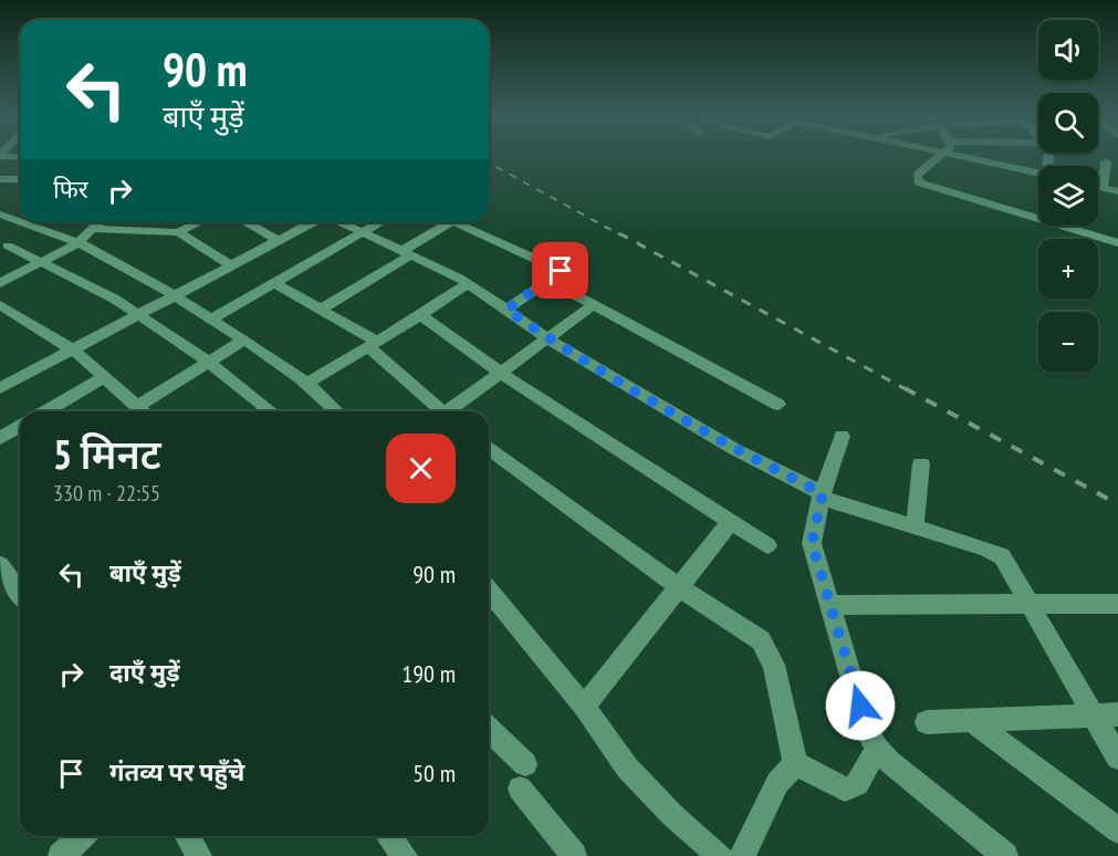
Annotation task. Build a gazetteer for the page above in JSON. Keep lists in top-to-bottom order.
{
  "page": {
    "map_buttons": ["+", "−"],
    "turn": ["90 m", "बाएँ मुड़ें"],
    "then": "फिर",
    "heading": ["5 मिनट", "330 m · 22:55"],
    "list": [
      {
        "name": "बाएँ मुड़ें",
        "value": "90 m"
      },
      {
        "name": "दाएँ मुड़ें",
        "value": "190 m"
      },
      {
        "name": "गंतव्य पर पहुँचे",
        "value": "50 m"
      }
    ]
  }
}
